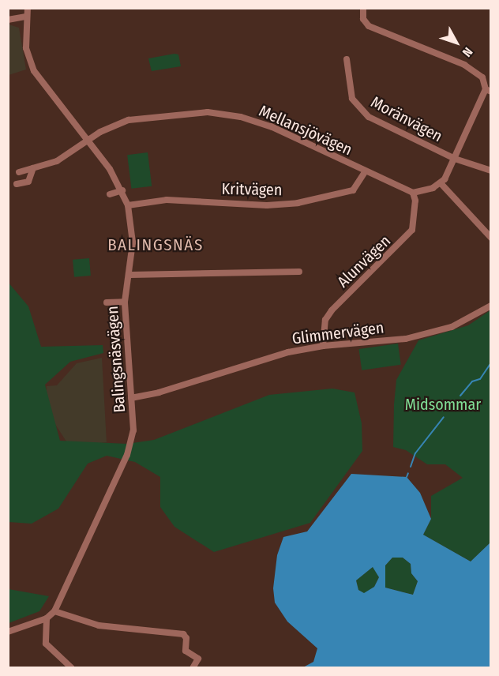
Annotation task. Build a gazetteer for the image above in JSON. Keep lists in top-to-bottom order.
{
  "streets": {
    "street": [
      "Moränvägen",
      "Mellansjövägen",
      "Kritvägen",
      "Alunvägen",
      "Glimmervägen",
      "Balingsnäsvägen"
    ]
  },
  "crossings": [
    ["Mellansjövägen", "Kritvägen"],
    ["Mellansjövägen", "Alunvägen"],
    ["Mellansjövägen", "Balingsnäsvägen"],
    ["Kritvägen", "Balingsnäsvägen"],
    ["Alunvägen", "Glimmervägen"],
    ["Glimmervägen", "Balingsnäsvägen"]
  ],
  "districts": ["BALINGSNÄS"],
  "parks": ["Midsommar"],
  "north": "bottom right"
}
